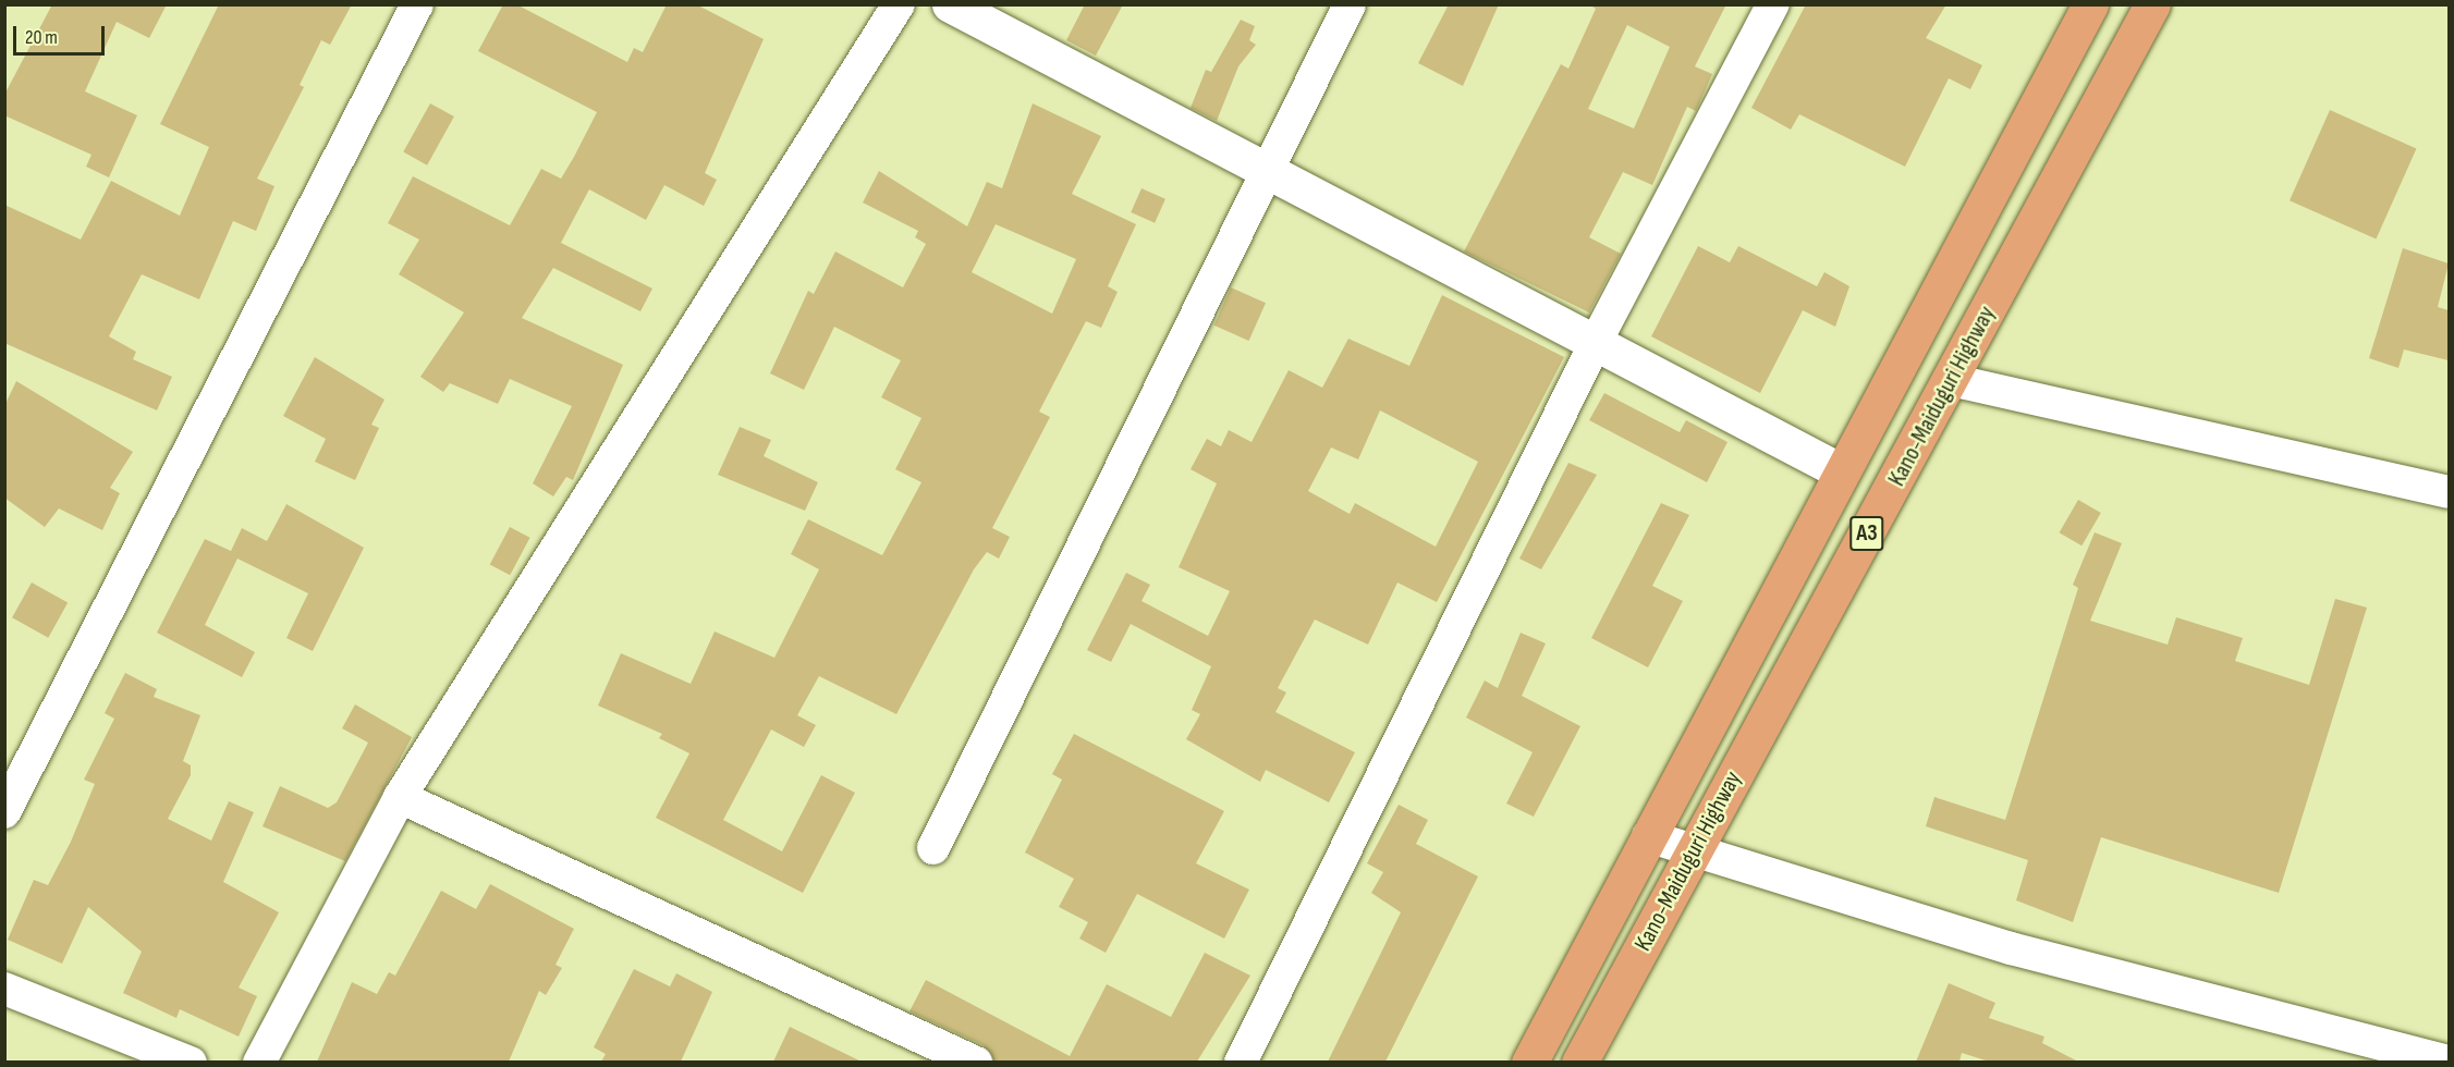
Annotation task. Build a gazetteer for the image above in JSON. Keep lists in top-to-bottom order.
{
  "streets": {
    "highway": ["Kano-Maiduguri Highway", "A3"]
  },
  "scale_bar": "20 m"
}
